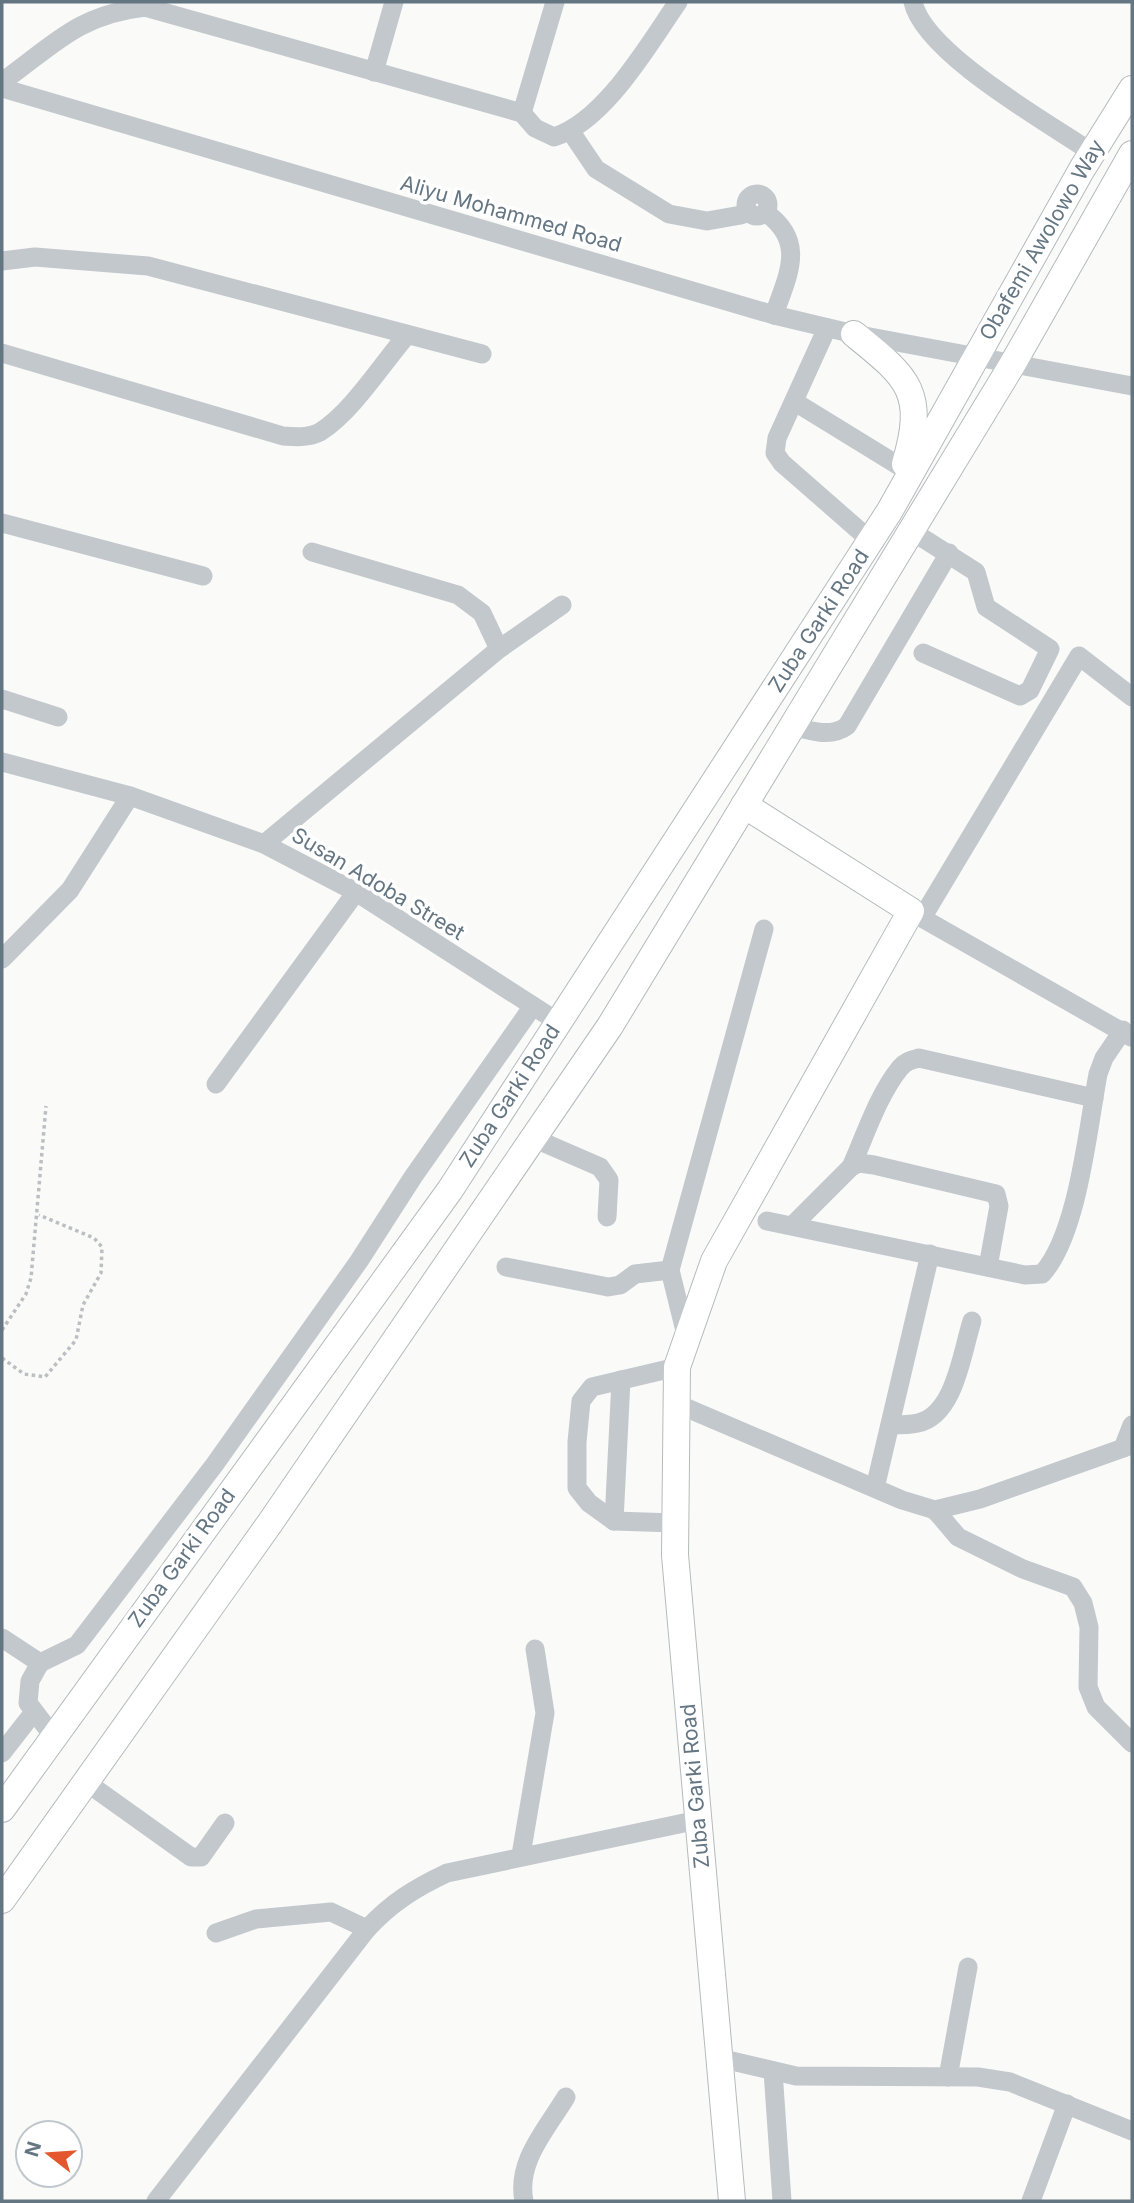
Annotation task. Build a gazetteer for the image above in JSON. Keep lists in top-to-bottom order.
{
  "streets": {
    "main road": ["Obafemi Awolowo Way", "Zuba Garki Road"],
    "street": ["Aliyu Mohammed Road", "Susan Adoba Street"]
  },
  "crossings": [
    ["Aliyu Mohammed Road", "Obafemi Awolowo Way"],
    ["Aliyu Mohammed Road", "Zuba Garki Road"],
    ["Obafemi Awolowo Way", "Zuba Garki Road"],
    ["Zuba Garki Road", "Susan Adoba Street"]
  ],
  "north": "left"
}
